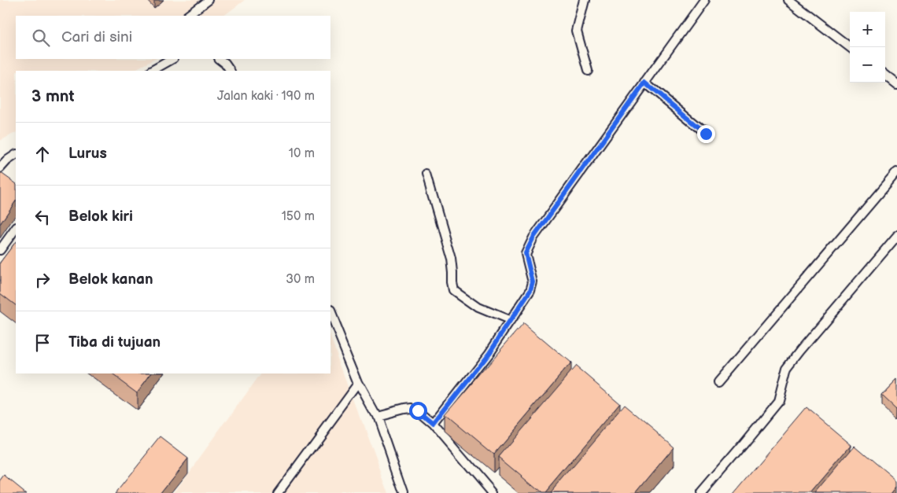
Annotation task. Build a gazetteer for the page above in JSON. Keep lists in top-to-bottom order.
{
  "page": {
    "map_buttons": ["+", "−"],
    "search": "Cari di sini",
    "heading": ["3 mnt", "Jalan kaki · 190 m"],
    "list": [
      ["Lurus", "10 m"],
      ["Belok kiri", "150 m"],
      ["Belok kanan", "30 m"],
      "Tiba di tujuan"
    ]
  }
}
